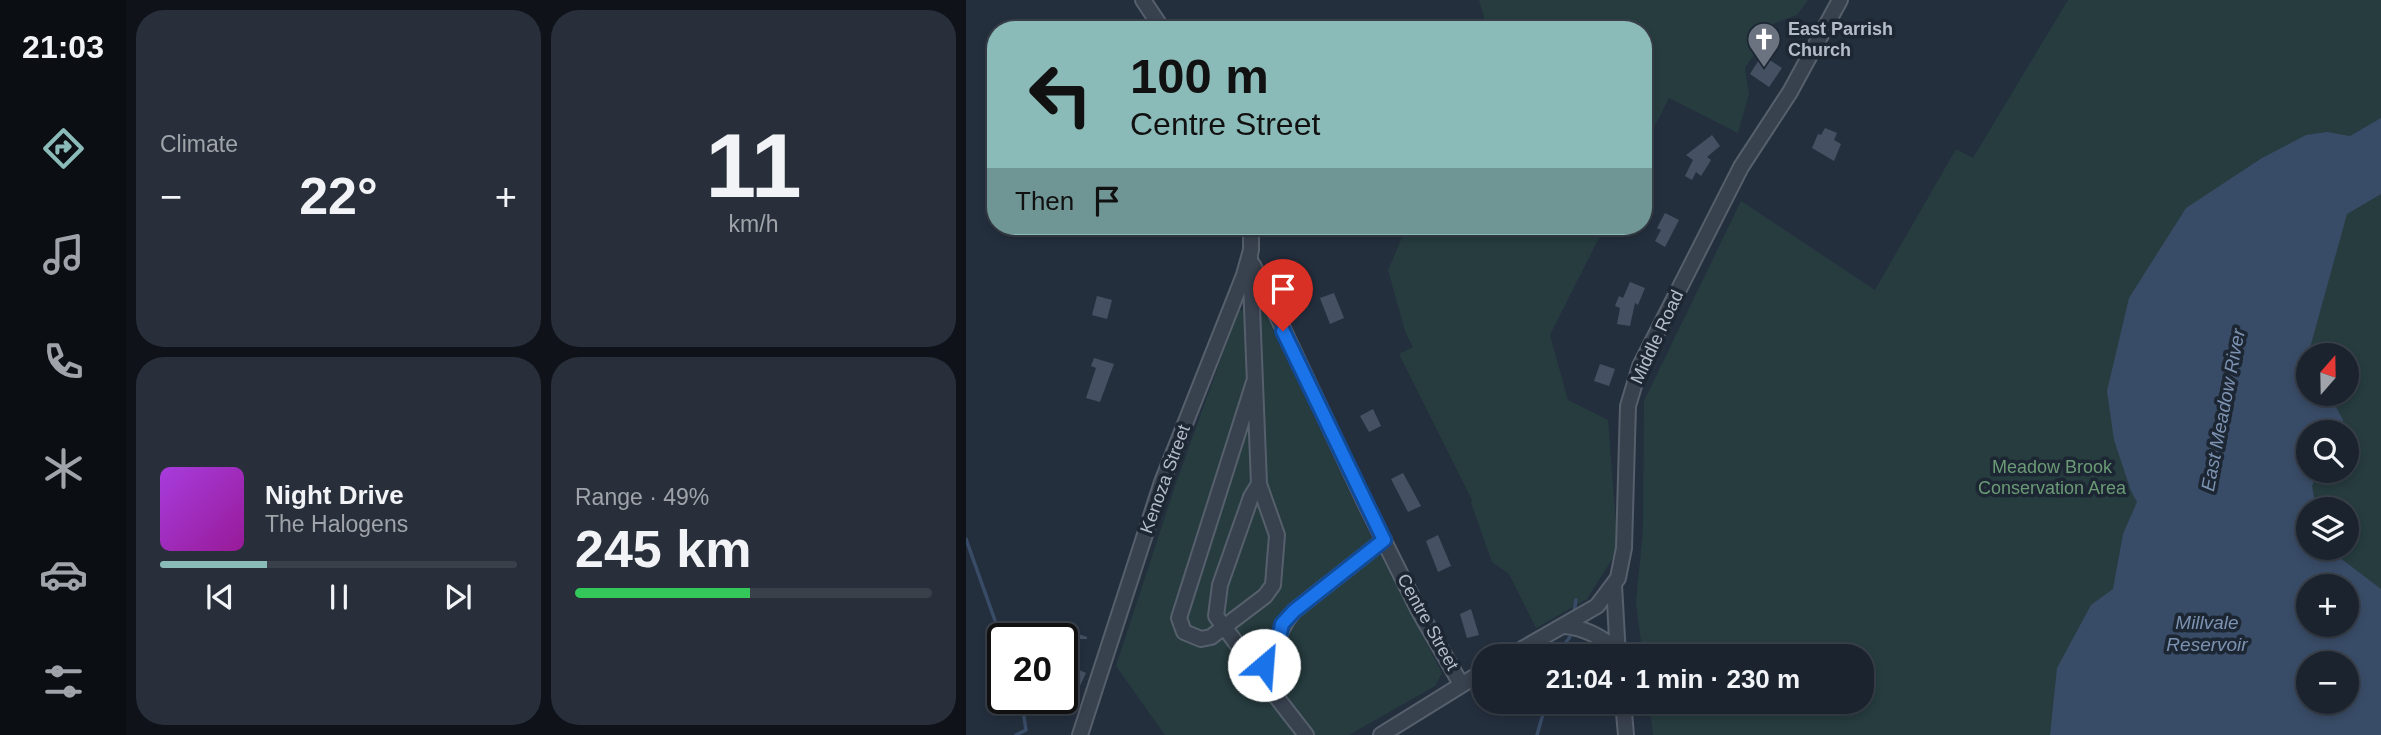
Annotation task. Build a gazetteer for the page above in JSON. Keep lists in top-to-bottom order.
{
  "streets": {
    "street": ["Middle Road", "Kenoza Street", "Centre Street"]
  },
  "crossings": [
    ["Kenoza Street", "Centre Street"]
  ],
  "water": ["East Meadow River", "Millvale Reservoir"],
  "parks": ["Meadow Brook Conservation Area"],
  "places": {
    "church": ["East Parrish Church"]
  },
  "north": "top",
  "page": {
    "tabs": "21:03",
    "tile": [
      "Climate",
      ["11", "km/h"],
      ["Range · 49%", "245 km"]
    ],
    "turn": ["100 m", "Centre Street"],
    "heat": ["−", "22°", "+"],
    "then": "Then",
    "map_buttons": ["+", "−"],
    "song": ["Night Drive", "The Halogens"],
    "limit": "20",
    "trip": "21:04 · 1 min · 230 m"
  }
}
